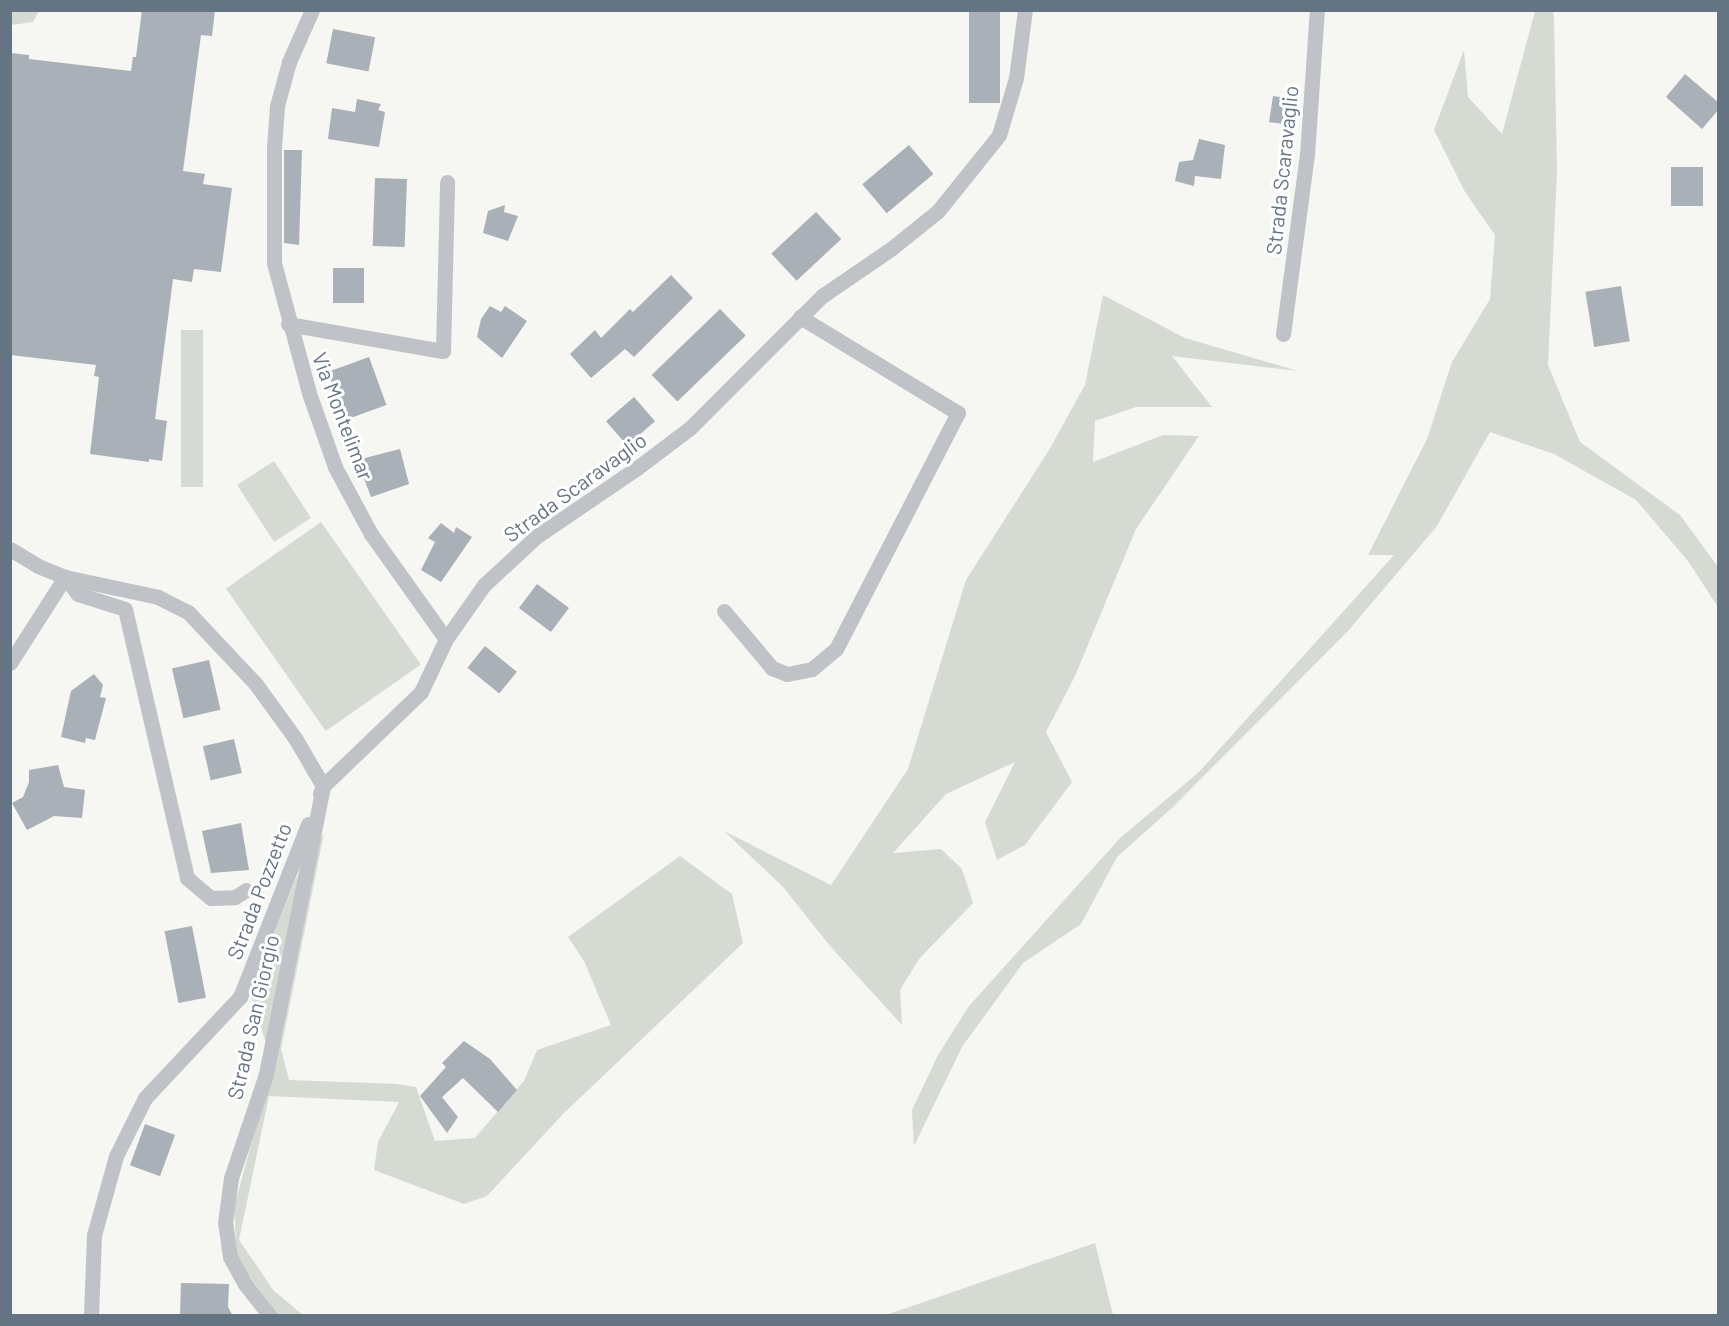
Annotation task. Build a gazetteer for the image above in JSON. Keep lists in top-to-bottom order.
{
  "streets": {
    "street": [
      "Strada Scaravaglio",
      "Via Montelimar",
      "Strada Pozzetto",
      "Strada San Giorgio"
    ]
  },
  "crossings": [
    ["Strada Scaravaglio", "Via Montelimar"],
    ["Strada Scaravaglio", "Strada Pozzetto"],
    ["Strada Scaravaglio", "Strada San Giorgio"],
    ["Strada Pozzetto", "Strada San Giorgio"]
  ]
}
